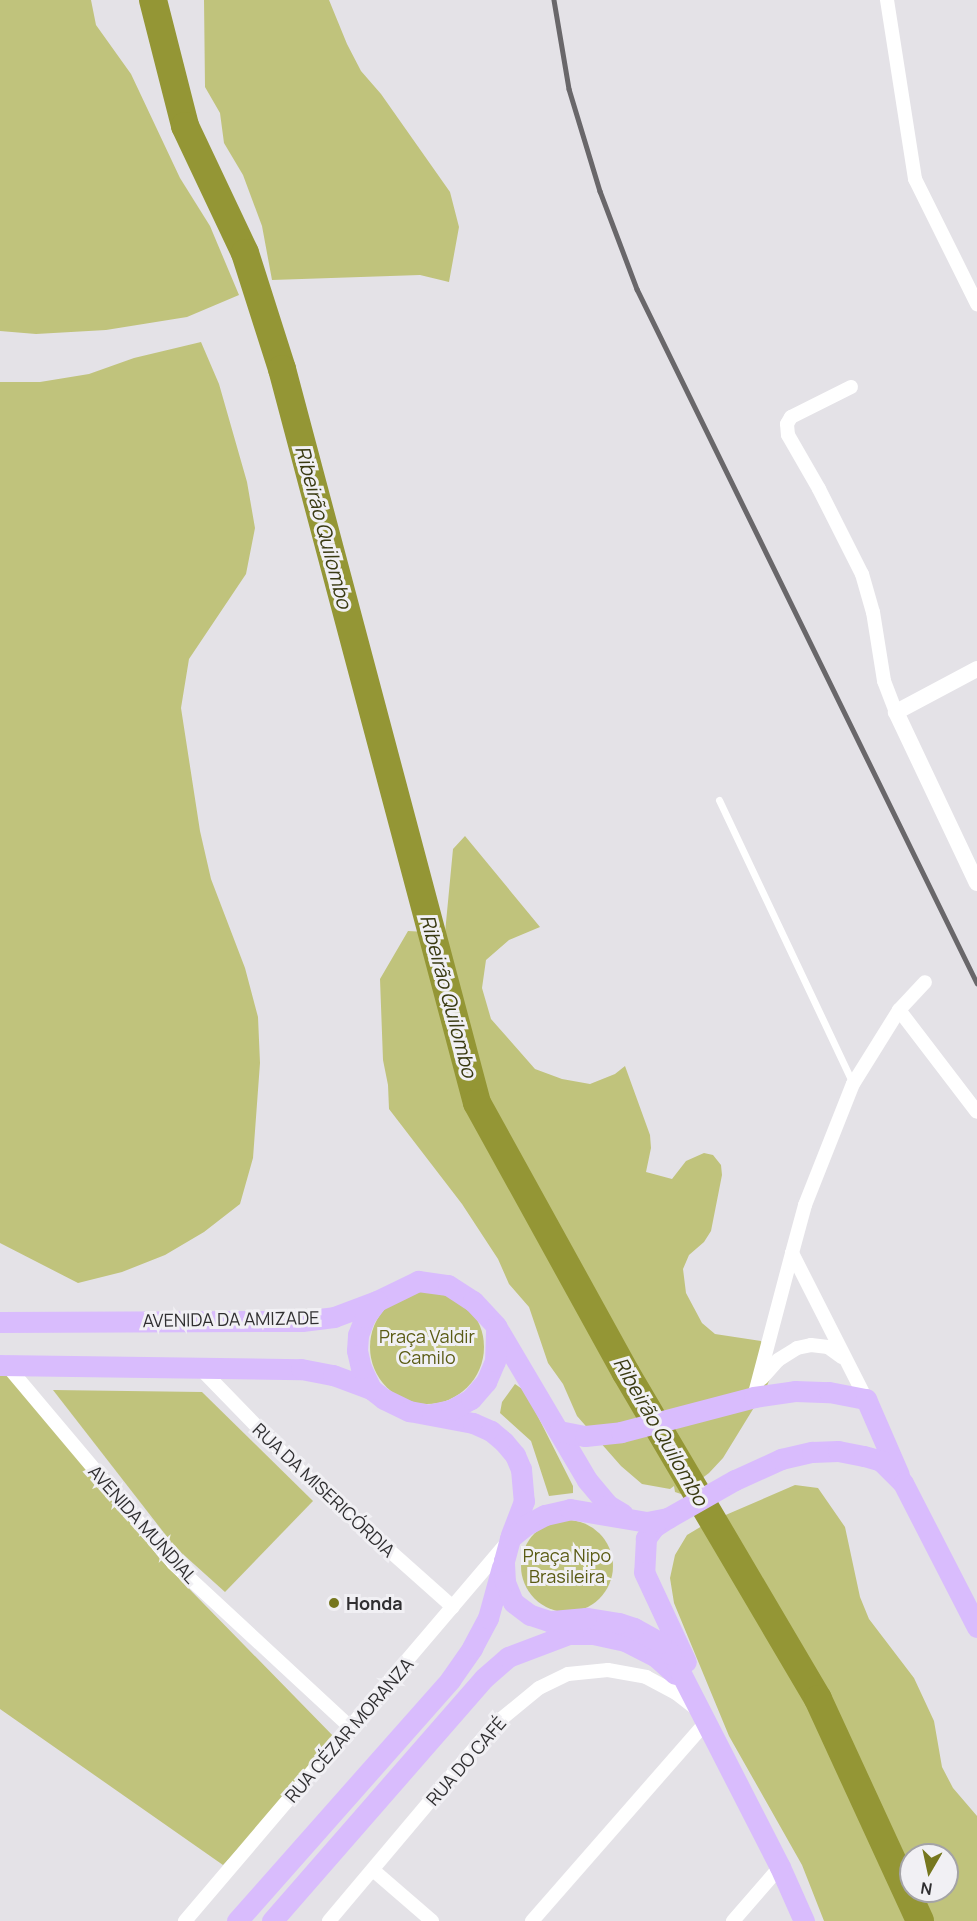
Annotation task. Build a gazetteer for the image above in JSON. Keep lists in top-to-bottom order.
{
  "streets": {
    "main road": ["AVENIDA DA AMIZADE"],
    "street": [
      "RUA DA MISERICÓRDIA",
      "AVENIDA MUNDIAL",
      "RUA CÉZAR MORANZA",
      "RUA DO CAFÉ"
    ]
  },
  "crossings": [
    ["RUA DA MISERICÓRDIA", "RUA CÉZAR MORANZA"],
    ["AVENIDA MUNDIAL", "RUA CÉZAR MORANZA"]
  ],
  "water": ["Ribeirão Quilombo"],
  "parks": ["Praça Valdir Camilo", "Praça Nipo Brasileira"],
  "places": ["Honda"],
  "north": "bottom"
}
